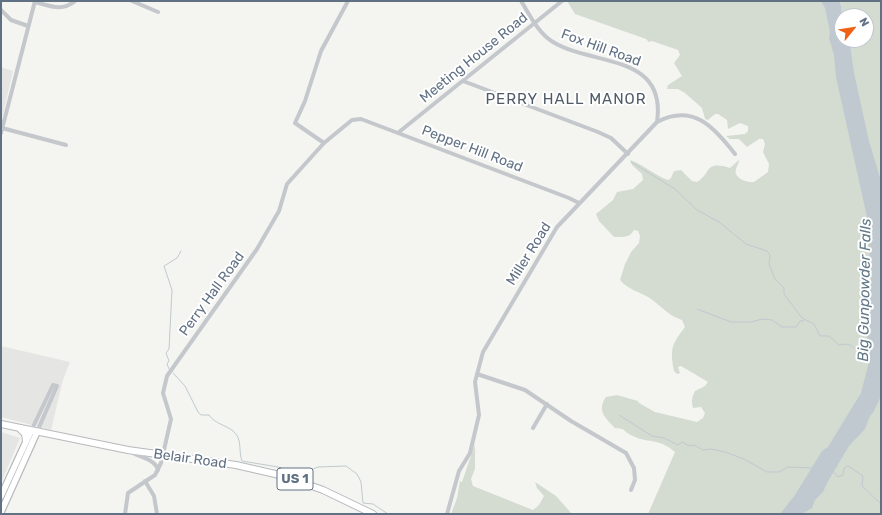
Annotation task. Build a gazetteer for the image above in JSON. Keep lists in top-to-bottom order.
{
  "streets": {
    "highway": ["Belair Road", "US 1"],
    "street": [
      "Fox Hill Road",
      "Meeting House Road",
      "Pepper Hill Road",
      "Miller Road",
      "Perry Hall Road"
    ]
  },
  "crossings": [
    ["Fox Hill Road", "Meeting House Road"],
    ["Fox Hill Road", "Miller Road"],
    ["Meeting House Road", "Pepper Hill Road"],
    ["Pepper Hill Road", "Miller Road"],
    ["Pepper Hill Road", "Perry Hall Road"],
    ["Perry Hall Road", "Belair Road"]
  ],
  "districts": ["PERRY HALL MANOR"],
  "water": ["Big Gunpowder Falls"],
  "north": "top right"
}
